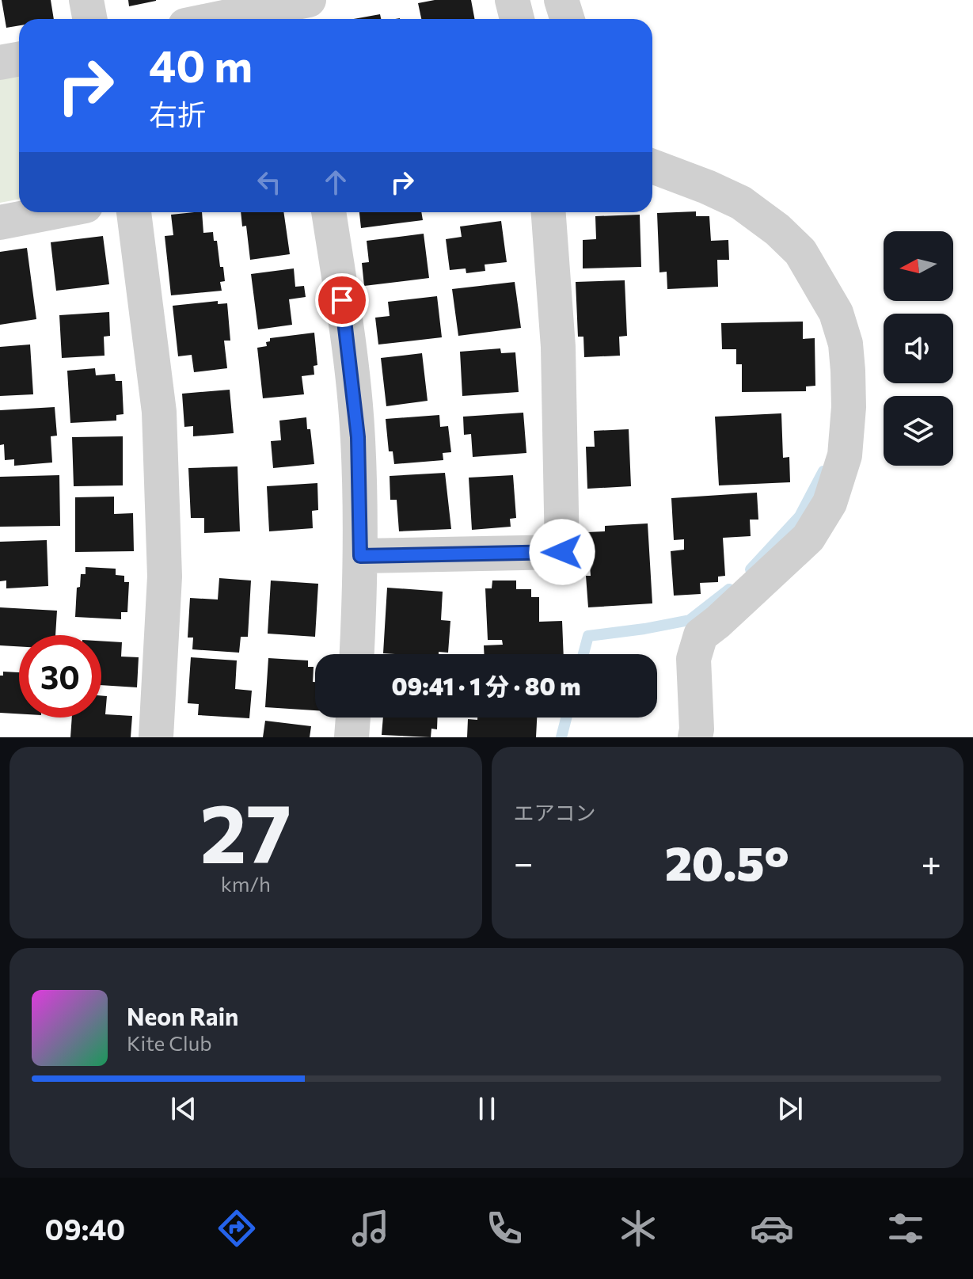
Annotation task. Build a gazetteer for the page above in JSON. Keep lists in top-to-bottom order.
{
  "north": "left",
  "page": {
    "turn": ["40 m", "右折"],
    "limit": "30",
    "trip": "09:41 · 1 分 · 80 m",
    "tile": [
      ["27", "km/h"],
      "エアコン"
    ],
    "heat": ["−", "20.5°", "+"],
    "song": ["Neon Rain", "Kite Club"],
    "tabs": "09:40"
  }
}
